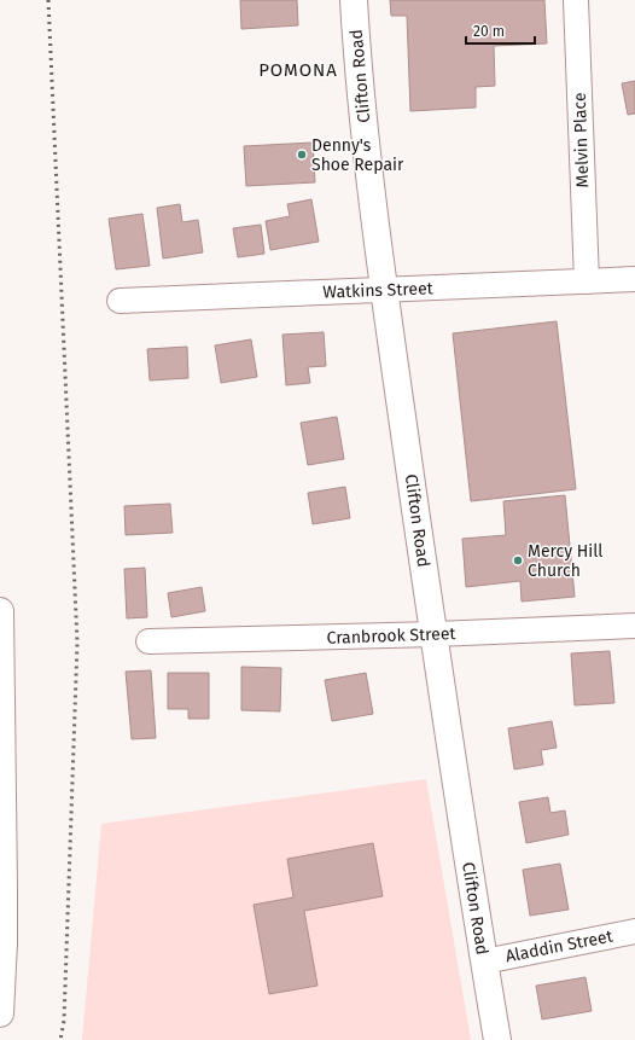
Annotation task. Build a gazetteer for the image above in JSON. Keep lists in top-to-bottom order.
{
  "streets": {
    "street": [
      "Clifton Road",
      "Melvin Place",
      "Watkins Street",
      "Cranbrook Street",
      "Aladdin Street"
    ]
  },
  "crossings": [
    ["Clifton Road", "Watkins Street"],
    ["Clifton Road", "Cranbrook Street"],
    ["Clifton Road", "Aladdin Street"],
    ["Melvin Place", "Watkins Street"]
  ],
  "districts": ["POMONA"],
  "places": ["Denny's Shoe Repair", "Mercy Hill Church"],
  "scale_bar": "20 m"
}
